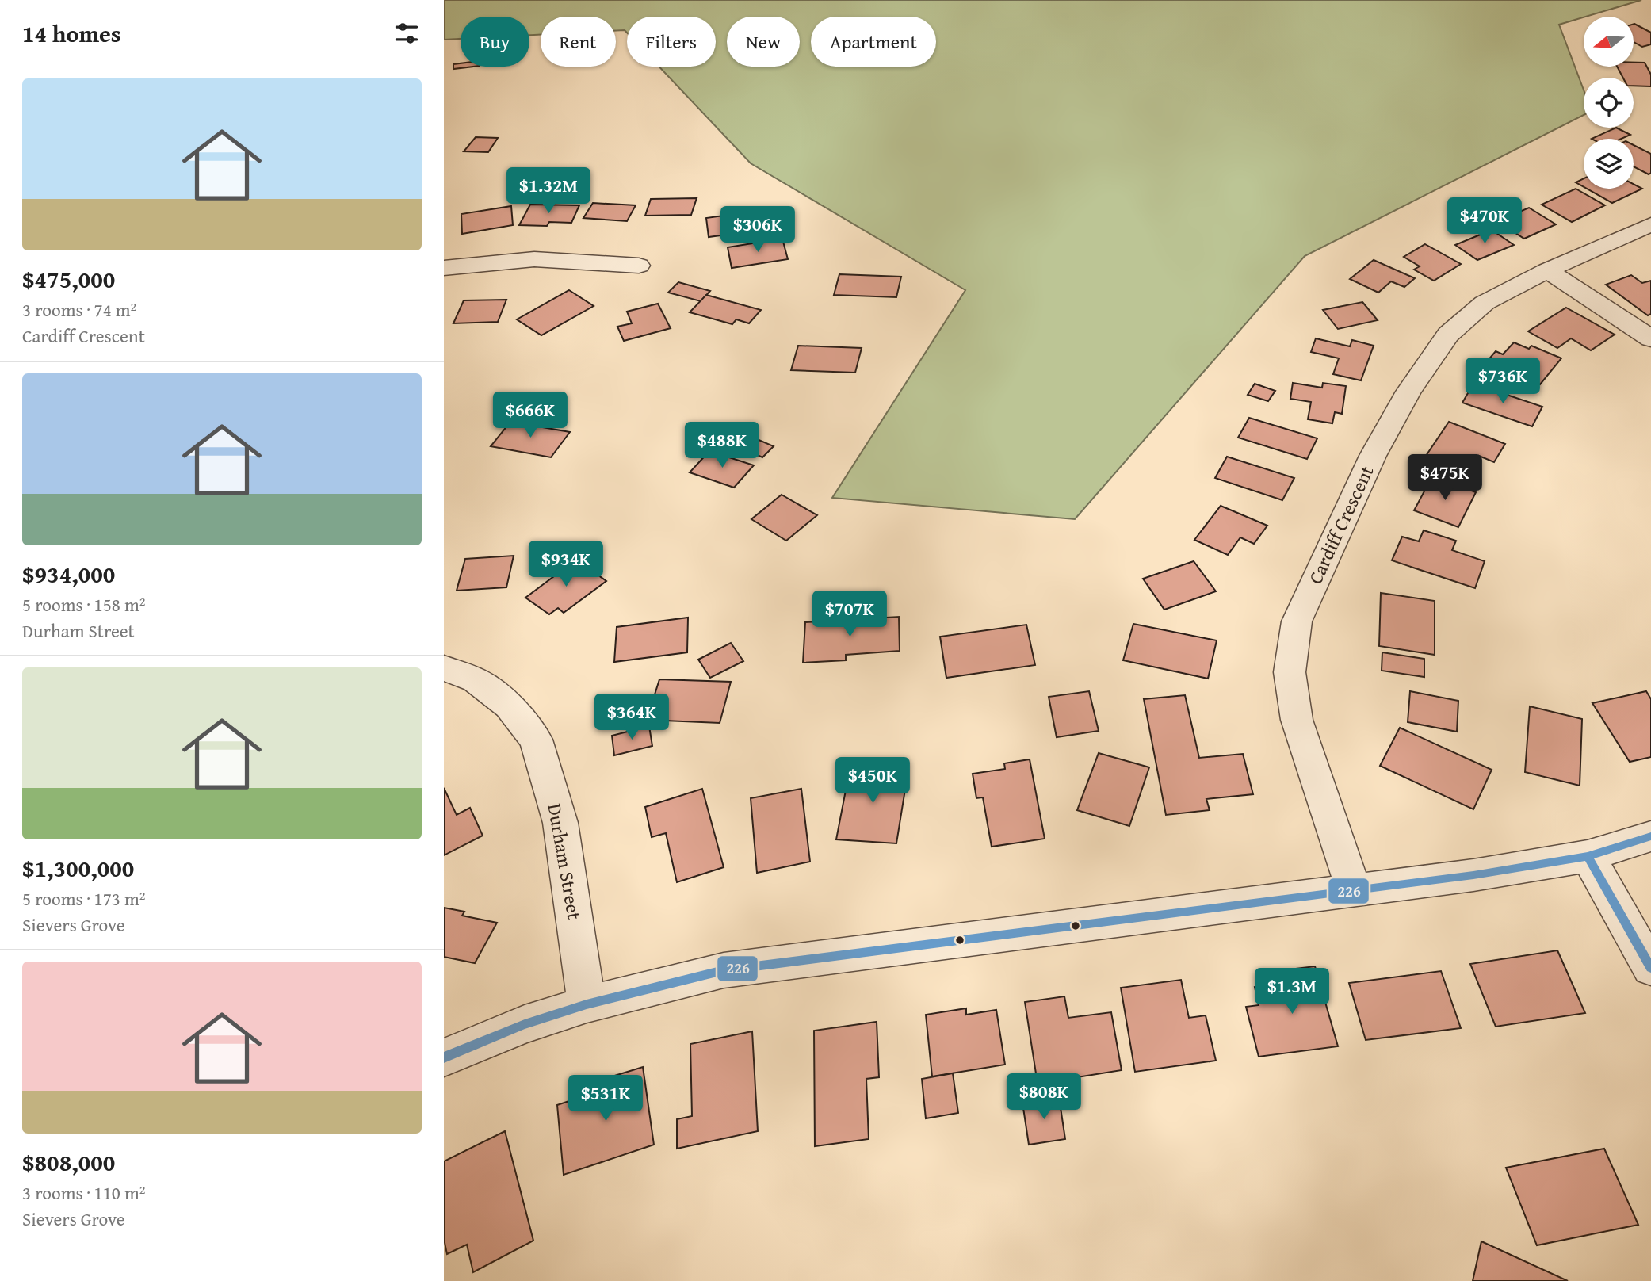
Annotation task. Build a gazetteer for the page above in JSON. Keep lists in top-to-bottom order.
{
  "streets": {
    "street": ["Cardiff Crescent", "Durham Street"]
  },
  "lines": ["transit line 226"],
  "north": "left",
  "page": {
    "heading": "14 homes",
    "chip": [
      "Buy",
      "Rent",
      "Filters",
      "New",
      "Apartment"
    ],
    "list": [
      {
        "name": "$475,000",
        "note": "3 rooms · 74 m² · Cardiff Crescent"
      },
      {
        "name": "$934,000",
        "note": "5 rooms · 158 m² · Durham Street"
      },
      {
        "name": "$1,300,000",
        "note": "5 rooms · 173 m² · Sievers Grove"
      },
      {
        "name": "$808,000",
        "note": "3 rooms · 110 m² · Sievers Grove"
      }
    ],
    "price": [
      "$1.32M",
      "$470K",
      "$306K",
      "$736K",
      "$666K",
      "$488K",
      "$475K",
      "$934K",
      "$707K",
      "$364K",
      "$450K",
      "$1.3M",
      "$808K",
      "$531K"
    ]
  }
}
